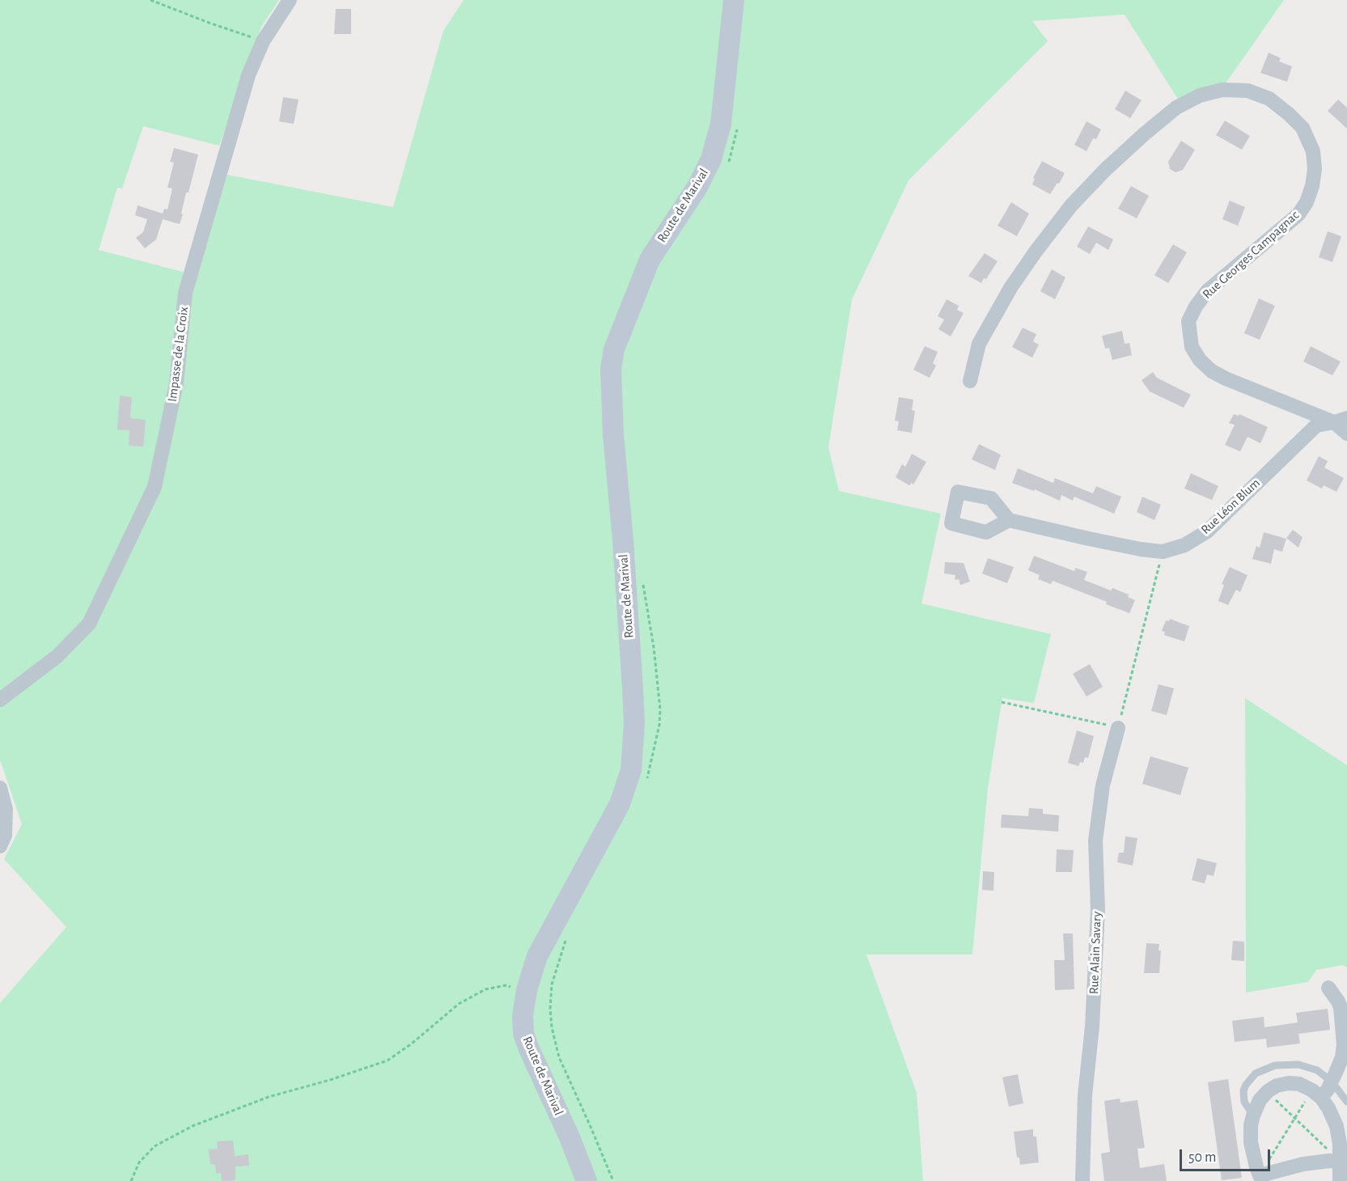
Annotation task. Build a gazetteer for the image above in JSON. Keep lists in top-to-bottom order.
{
  "streets": {
    "main road": ["Route de Marival"],
    "street": [
      "Rue Georges Campagnac",
      "Impasse de la Croix",
      "Rue Léon Blum",
      "Rue Alain Savary"
    ]
  },
  "crossings": [
    ["Rue Georges Campagnac", "Rue Léon Blum"]
  ],
  "scale_bar": "50 m"
}
